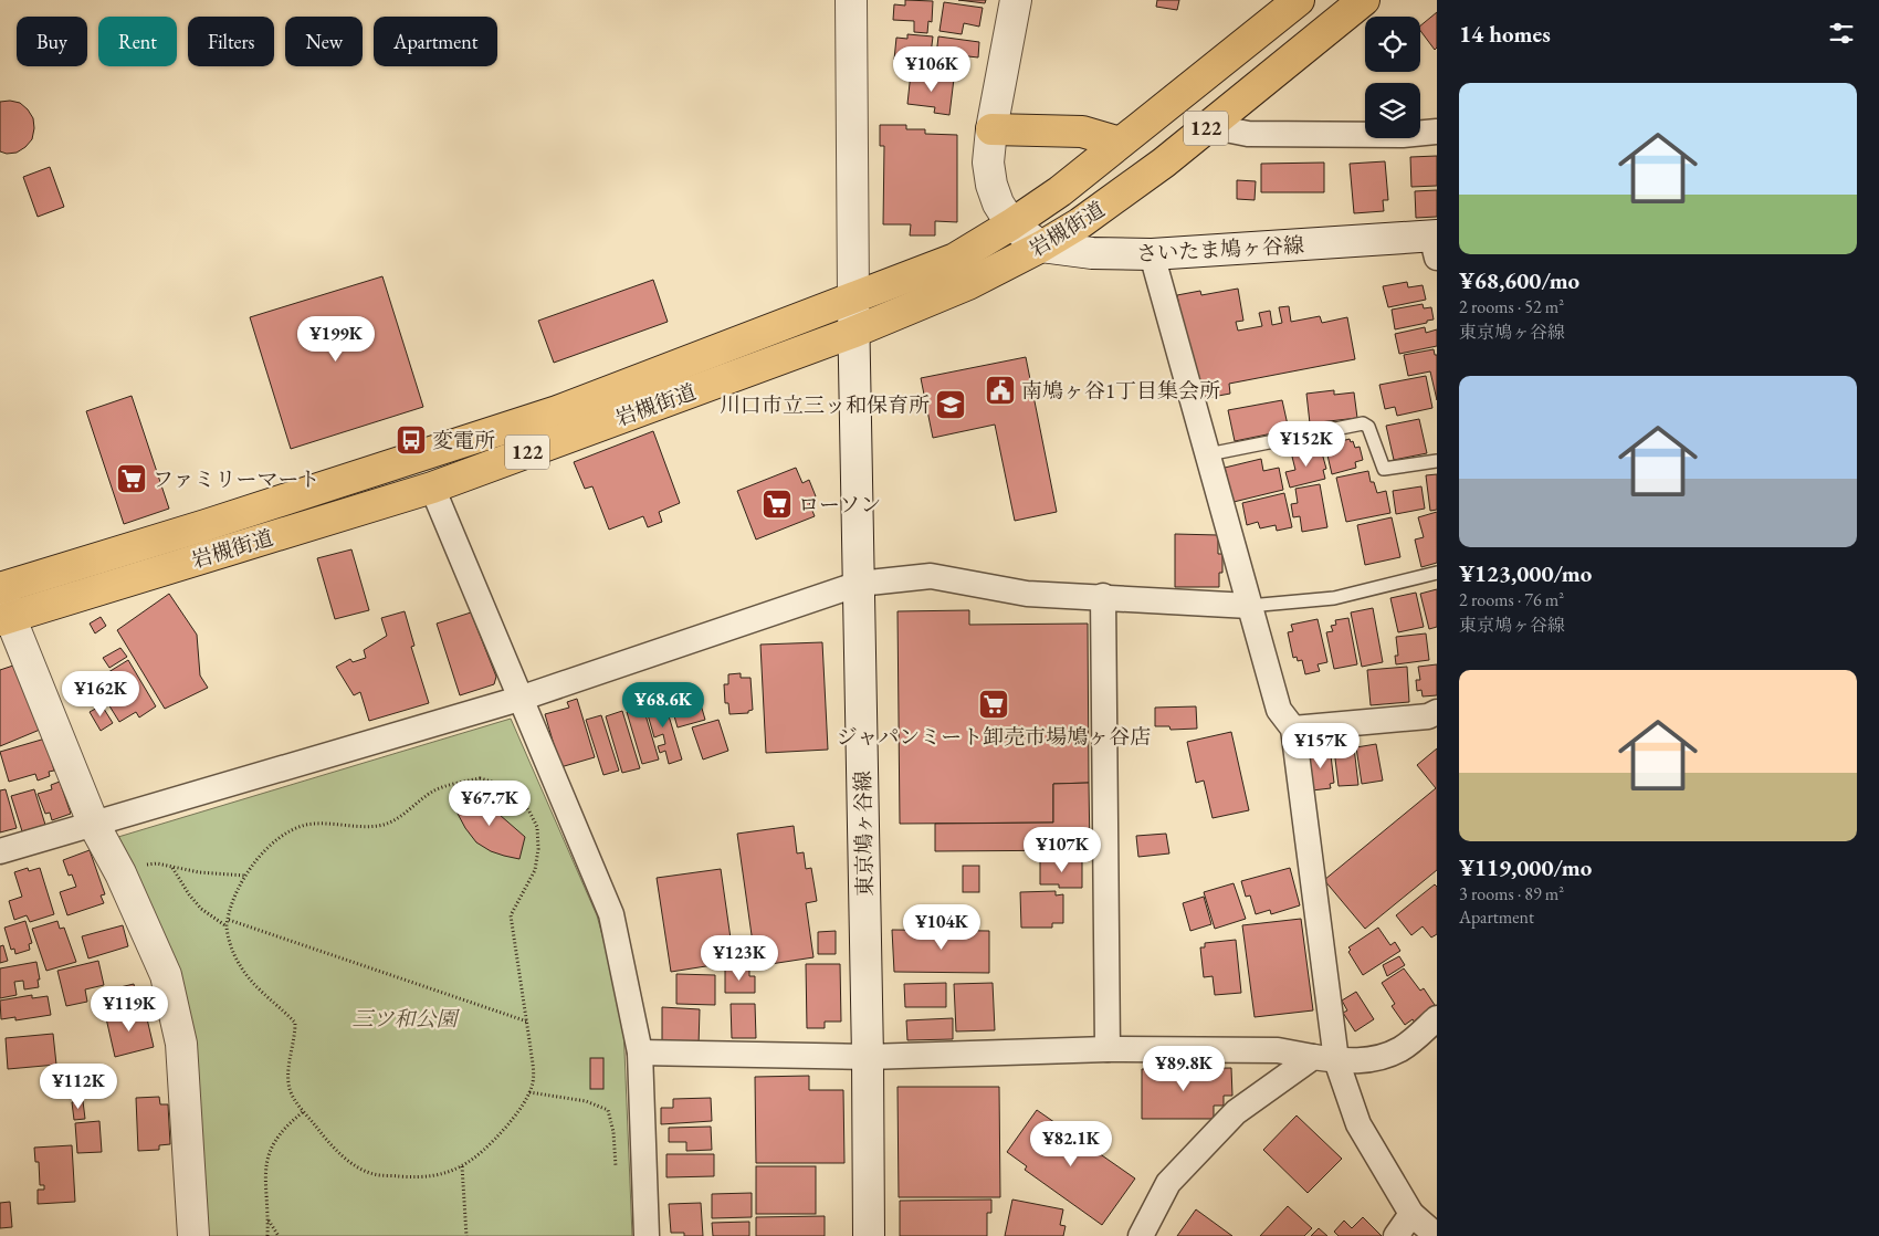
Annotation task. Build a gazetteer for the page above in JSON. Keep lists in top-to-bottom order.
{
  "streets": {
    "highway": ["122", "岩槻街道"],
    "main road": ["さいたま鳩ヶ谷線", "東京鳩ヶ谷線"]
  },
  "crossings": [
    ["岩槻街道", "さいたま鳩ヶ谷線"],
    ["岩槻街道", "東京鳩ヶ谷線"]
  ],
  "parks": ["三ツ和公園"],
  "places": {
    "public building": ["南鳩ヶ谷1丁目集会所"],
    "school or university": ["川口市立三ッ和保育所"],
    "bus stop": ["変電所"],
    "supermarket": ["ファミリーマート", "ローソン", "ジャパンミート卸売市場鳩ヶ谷店"]
  },
  "page": {
    "heading": "14 homes",
    "chip": [
      "Buy",
      "Rent",
      "Filters",
      "New",
      "Apartment"
    ],
    "price": [
      "¥106K",
      "¥199K",
      "¥152K",
      "¥162K",
      "¥68.6K",
      "¥157K",
      "¥67.7K",
      "¥107K",
      "¥104K",
      "¥123K",
      "¥119K",
      "¥89.8K",
      "¥112K",
      "¥82.1K"
    ],
    "list": [
      {
        "name": "¥68,600/mo",
        "note": "2 rooms · 52 m² · 東京鳩ヶ谷線"
      },
      {
        "name": "¥123,000/mo",
        "note": "2 rooms · 76 m² · 東京鳩ヶ谷線"
      },
      {
        "name": "¥119,000/mo",
        "note": "3 rooms · 89 m² · Apartment"
      }
    ]
  }
}
